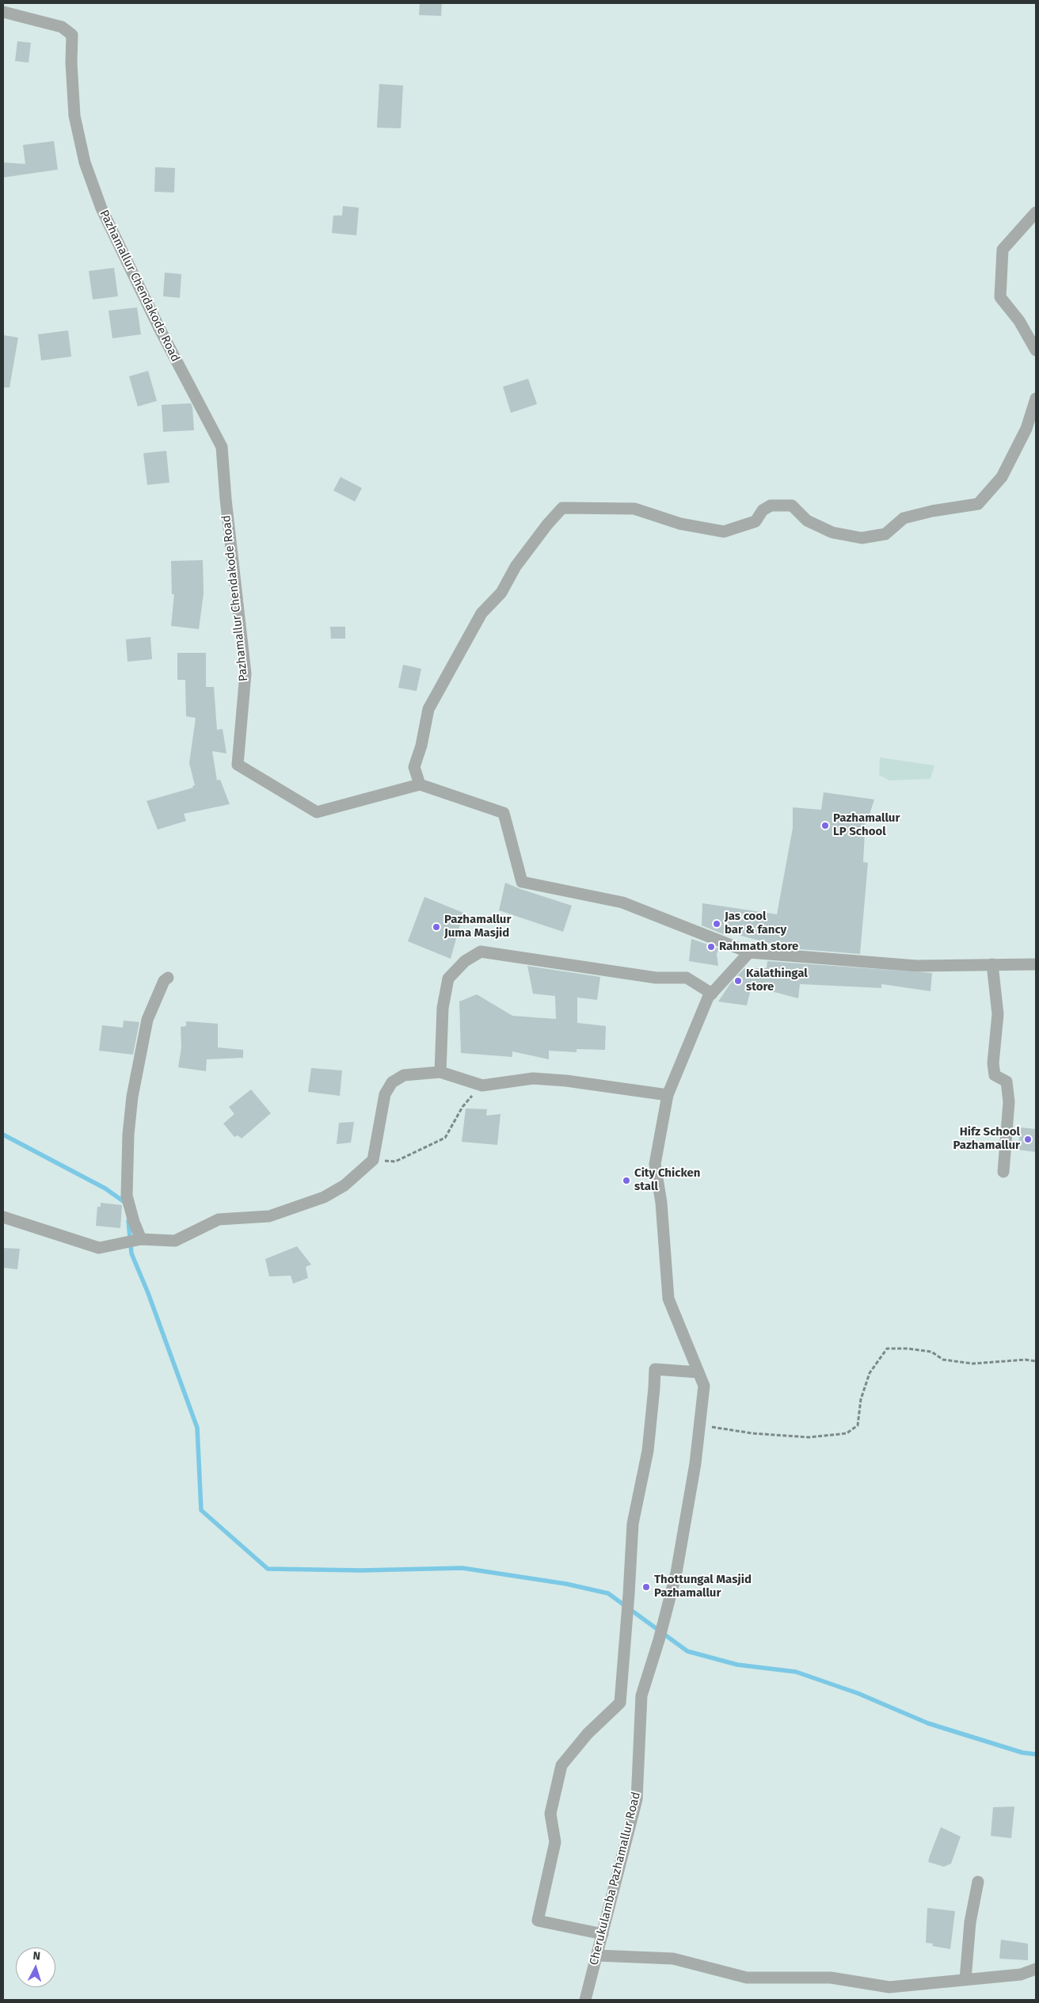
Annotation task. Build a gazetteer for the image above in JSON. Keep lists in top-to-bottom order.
{
  "streets": {
    "street": ["Pazhamallur Chendakode Road", "Cherukulamba Pazhamallur Road"]
  },
  "places": [
    "Pazhamallur LP School",
    "Jas cool bar & fancy",
    "Pazhamallur Juma Masjid",
    "Rahmath store",
    "Kalathingal store",
    "Hifz School Pazhamallur",
    "City Chicken stall",
    "Thottungal Masjid Pazhamallur"
  ],
  "north": "top"
}
